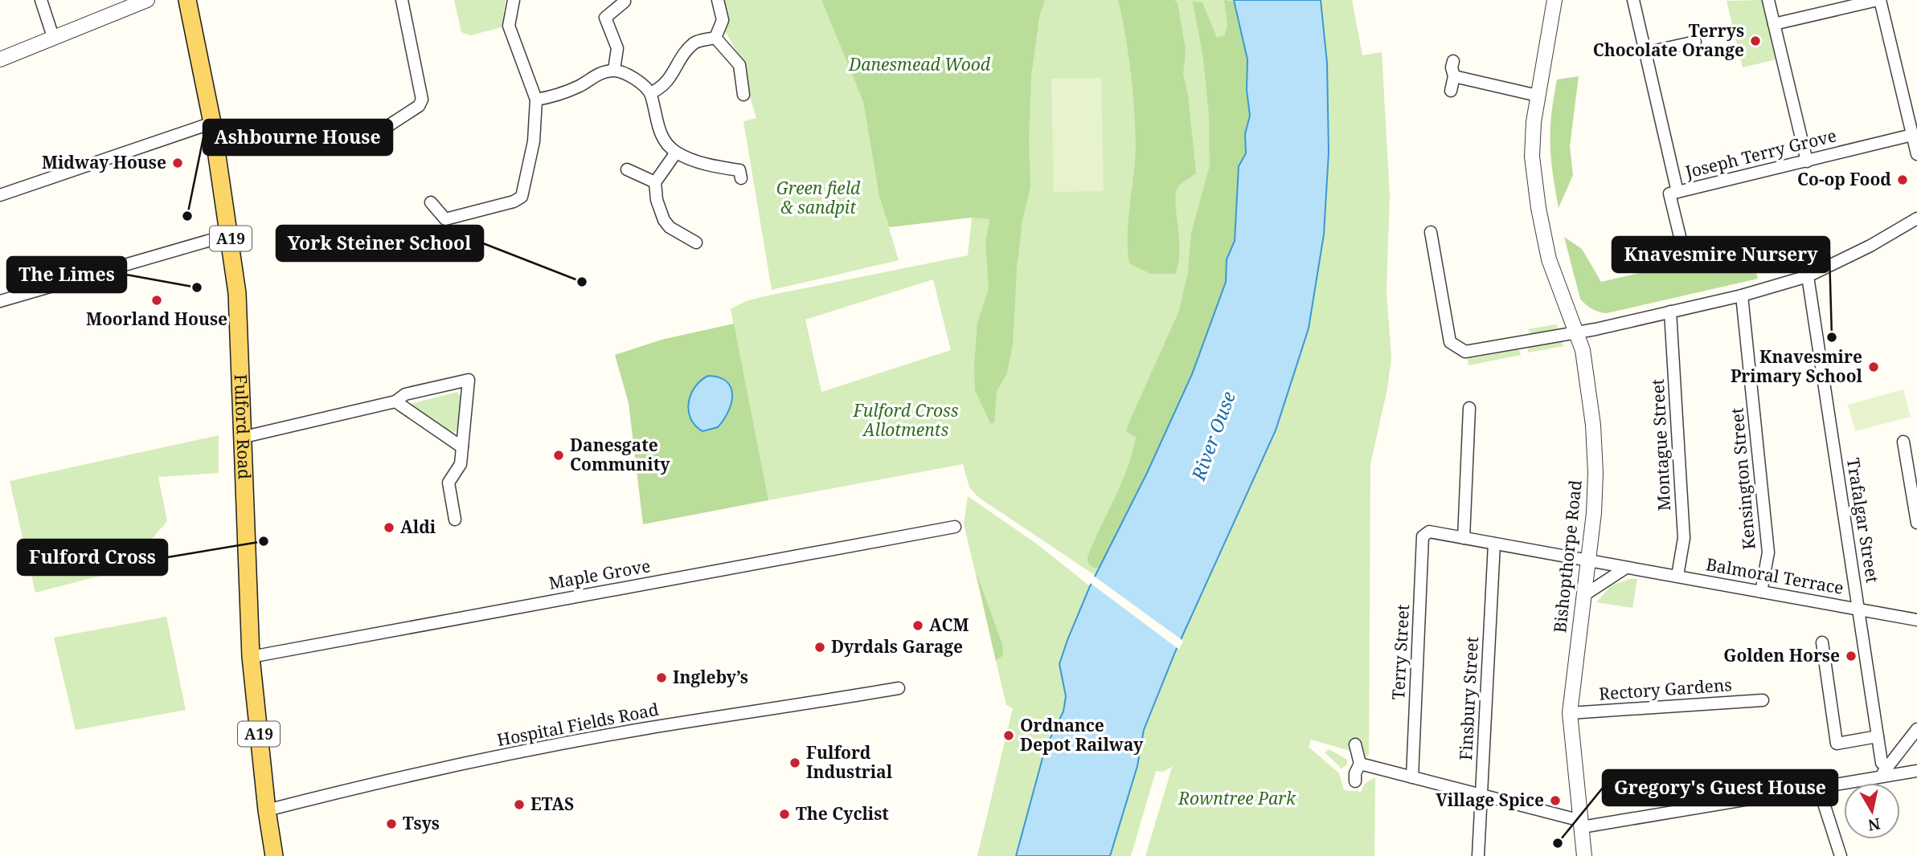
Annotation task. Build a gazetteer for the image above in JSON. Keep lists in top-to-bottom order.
{
  "streets": {
    "main road": ["A19", "Fulford Road"],
    "street": [
      "Joseph Terry Grove",
      "Montague Street",
      "Kensington Street",
      "Trafalgar Street",
      "Bishopthorpe Road",
      "Maple Grove",
      "Balmoral Terrace",
      "Terry Street",
      "Rectory Gardens",
      "Finsbury Street",
      "Hospital Fields Road"
    ]
  },
  "crossings": [
    ["Fulford Road", "Maple Grove"],
    ["Fulford Road", "Hospital Fields Road"],
    ["Montague Street", "Balmoral Terrace"],
    ["Kensington Street", "Balmoral Terrace"],
    ["Trafalgar Street", "Balmoral Terrace"],
    ["Bishopthorpe Road", "Balmoral Terrace"],
    ["Bishopthorpe Road", "Rectory Gardens"],
    ["Balmoral Terrace", "Terry Street"],
    ["Balmoral Terrace", "Finsbury Street"]
  ],
  "water": ["River Ouse"],
  "parks": [
    "Danesmead Wood",
    "Green field & sandpit",
    "Fulford Cross Allotments",
    "Rowntree Park"
  ],
  "places": [
    "Terrys Chocolate Orange",
    "Midway House",
    "Co-op Food",
    "Ashbourne House",
    "York Steiner School",
    "The Limes",
    "Moorland House",
    "Knavesmire Nursery",
    "Knavesmire Primary School",
    "Danesgate Community",
    "Aldi",
    "Fulford Cross",
    "ACM",
    "Dyrdals Garage",
    "Golden Horse",
    "Ingleby’s",
    "Ordnance Depot Railway",
    "Fulford Industrial",
    "Village Spice",
    "ETAS",
    "The Cyclist",
    "Tsys",
    "Gregory's Guest House"
  ],
  "north": "bottom"
}
